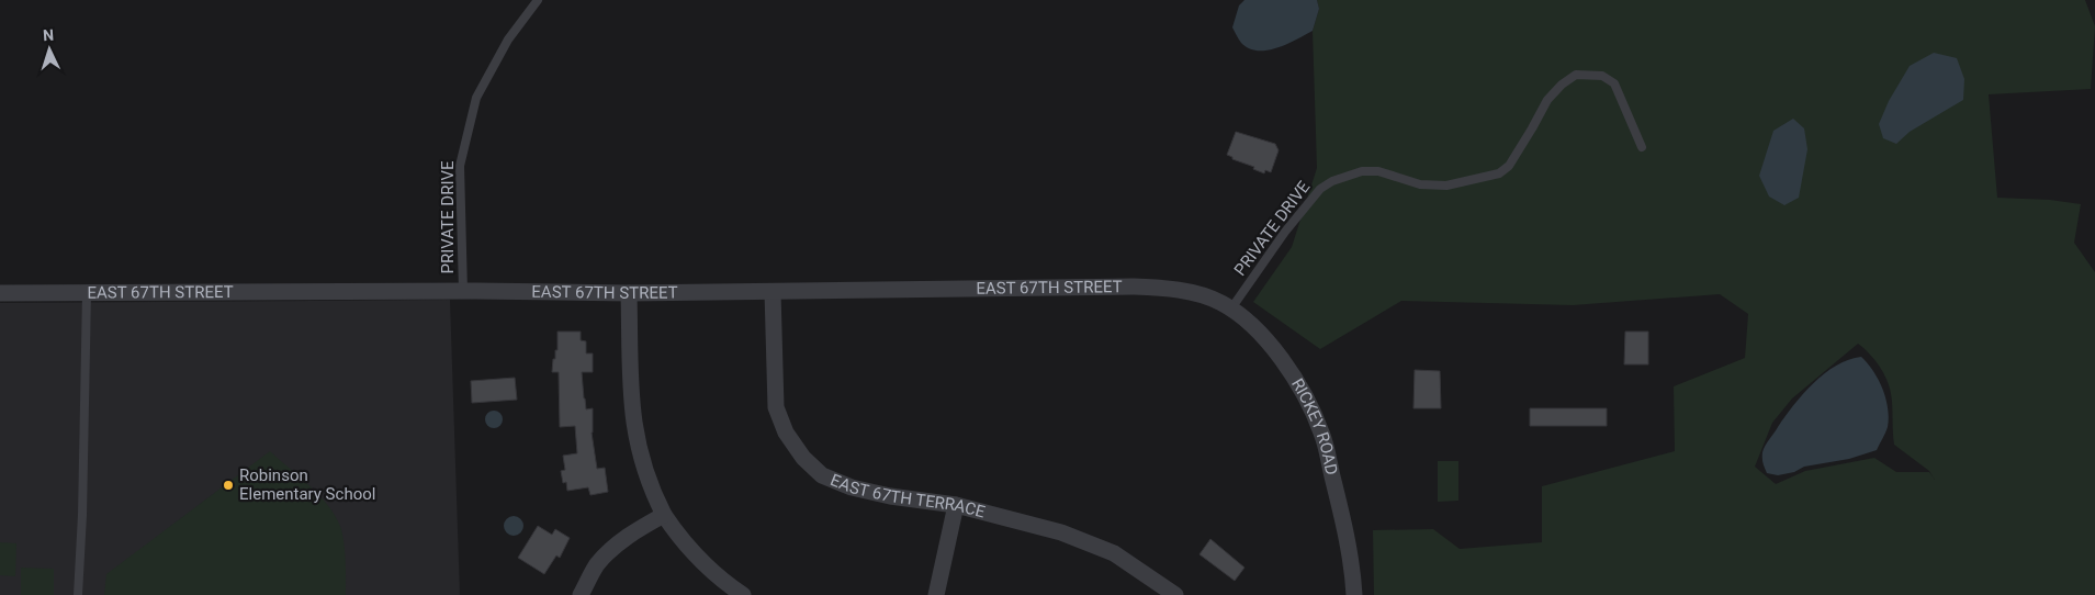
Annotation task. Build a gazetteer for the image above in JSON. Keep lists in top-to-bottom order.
{
  "streets": {
    "street": ["EAST 67TH STREET", "RICKEY ROAD", "EAST 67TH TERRACE"],
    "lane": ["PRIVATE DRIVE"]
  },
  "crossings": [
    ["PRIVATE DRIVE", "EAST 67TH STREET"],
    ["PRIVATE DRIVE", "RICKEY ROAD"],
    ["EAST 67TH STREET", "RICKEY ROAD"],
    ["EAST 67TH STREET", "EAST 67TH TERRACE"]
  ],
  "places": ["Robinson Elementary School"],
  "north": "top"
}
